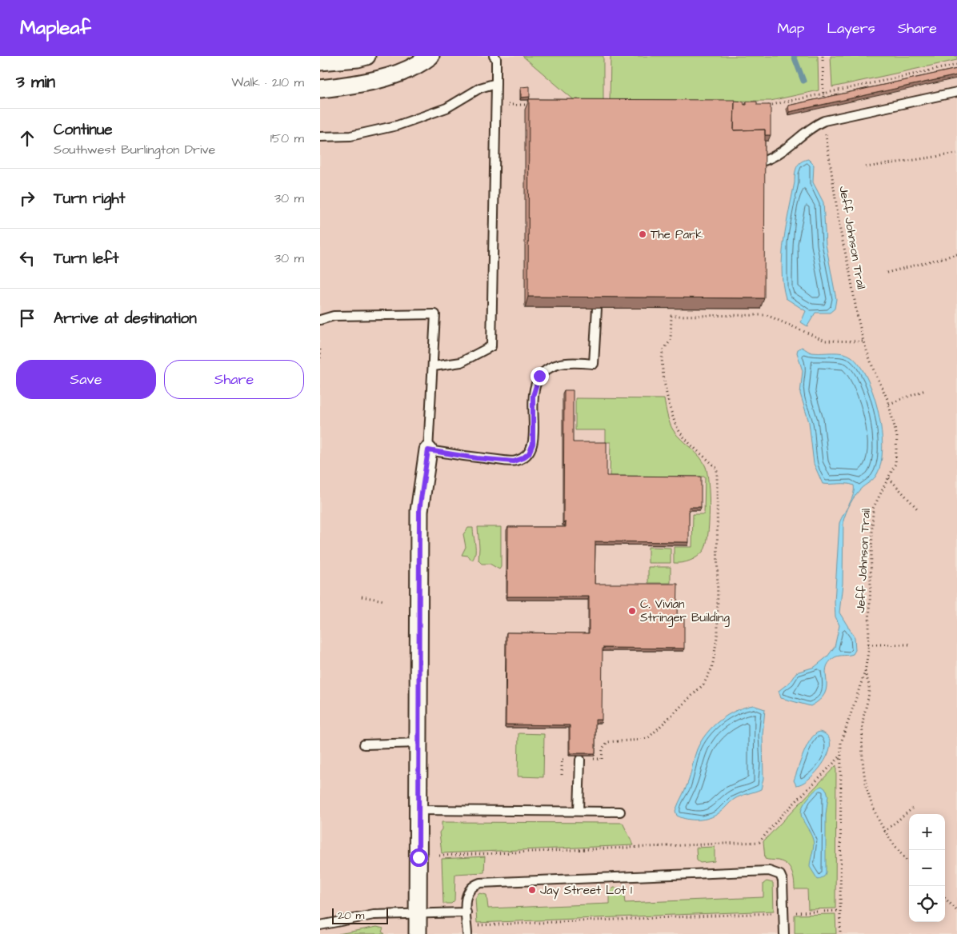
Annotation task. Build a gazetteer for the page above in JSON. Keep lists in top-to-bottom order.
{
  "streets": {
    "path": ["Jeff Johnson Trail"]
  },
  "places": ["The Park", "C. Vivian Stringer Building", "Jay Street Lot 1"],
  "scale_bar": "20 m",
  "page": {
    "header": "Mapleaf",
    "nav": ["Map", "Layers", "Share"],
    "heading": ["3 min", "Walk · 210 m"],
    "list": [
      ["Continue", "Southwest Burlington Drive", "150 m"],
      ["Turn right", "30 m"],
      ["Turn left", "30 m"],
      "Arrive at destination"
    ],
    "buttons": ["Save", "Share"],
    "map_buttons": ["+", "−"],
    "scale": "20 m"
  }
}
